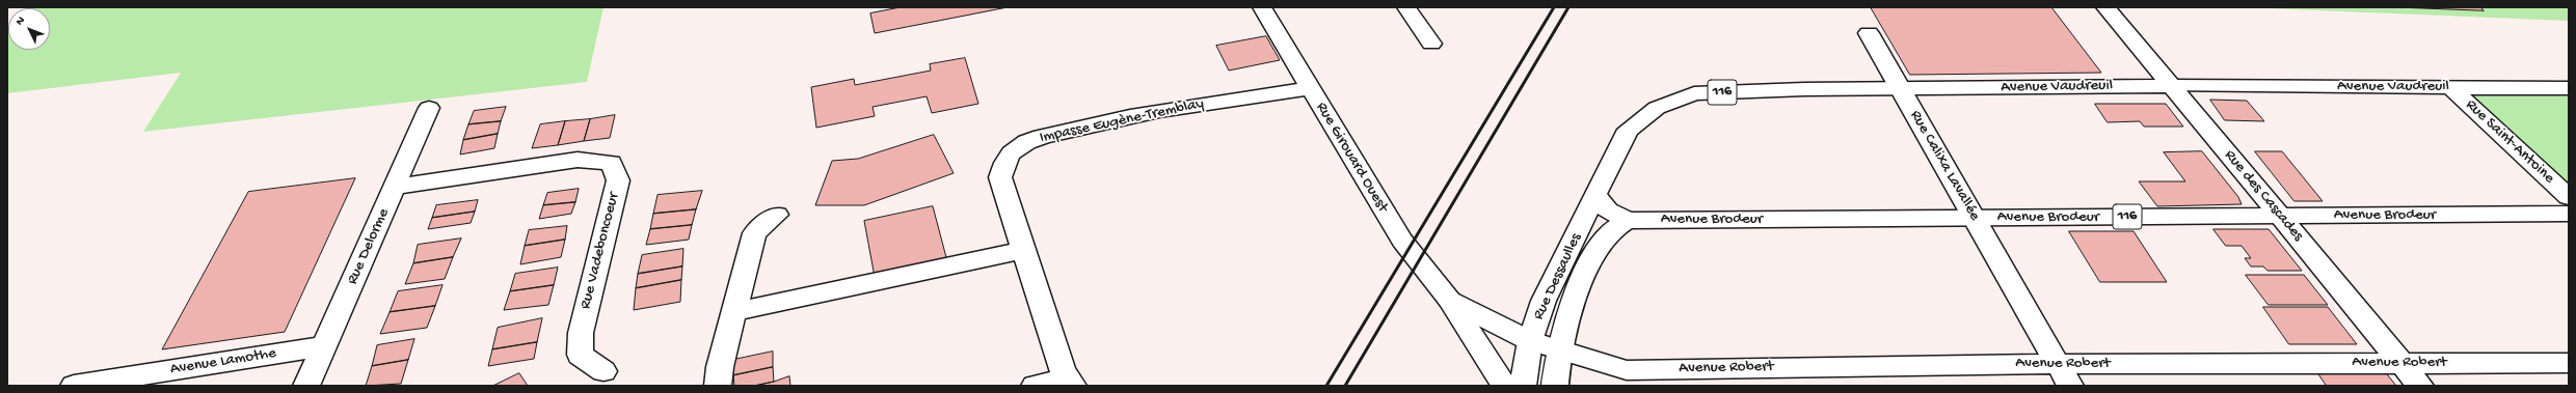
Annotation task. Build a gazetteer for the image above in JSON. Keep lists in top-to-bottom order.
{
  "streets": {
    "street": [
      "Avenue Vaudreuil",
      "116",
      "Impasse Eugène-Tremblay",
      "Rue Saint-Antoine",
      "Rue Girouard Ouest",
      "Rue Calixa Lavallée",
      "Rue des Cascades",
      "Avenue Brodeur",
      "Rue Delorme",
      "Rue Vadeboncoeur",
      "Rue Dessaulles",
      "Avenue Lamothe",
      "Avenue Robert"
    ]
  },
  "crossings": [
    ["Avenue Vaudreuil", "Rue Saint-Antoine"],
    ["Avenue Vaudreuil", "Rue Calixa Lavallée"],
    ["Avenue Vaudreuil", "Rue des Cascades"],
    ["Avenue Vaudreuil", "Rue Dessaulles"],
    ["Impasse Eugène-Tremblay", "Rue Girouard Ouest"],
    ["Rue Girouard Ouest", "Avenue Robert"],
    ["Rue Calixa Lavallée", "Avenue Brodeur"],
    ["Rue Calixa Lavallée", "Avenue Robert"],
    ["Rue des Cascades", "Avenue Brodeur"],
    ["Rue des Cascades", "Avenue Robert"],
    ["Avenue Brodeur", "Rue Dessaulles"],
    ["Rue Delorme", "Rue Vadeboncoeur"],
    ["Rue Delorme", "Avenue Lamothe"],
    ["Rue Dessaulles", "Avenue Robert"]
  ],
  "north": "top left"
}
